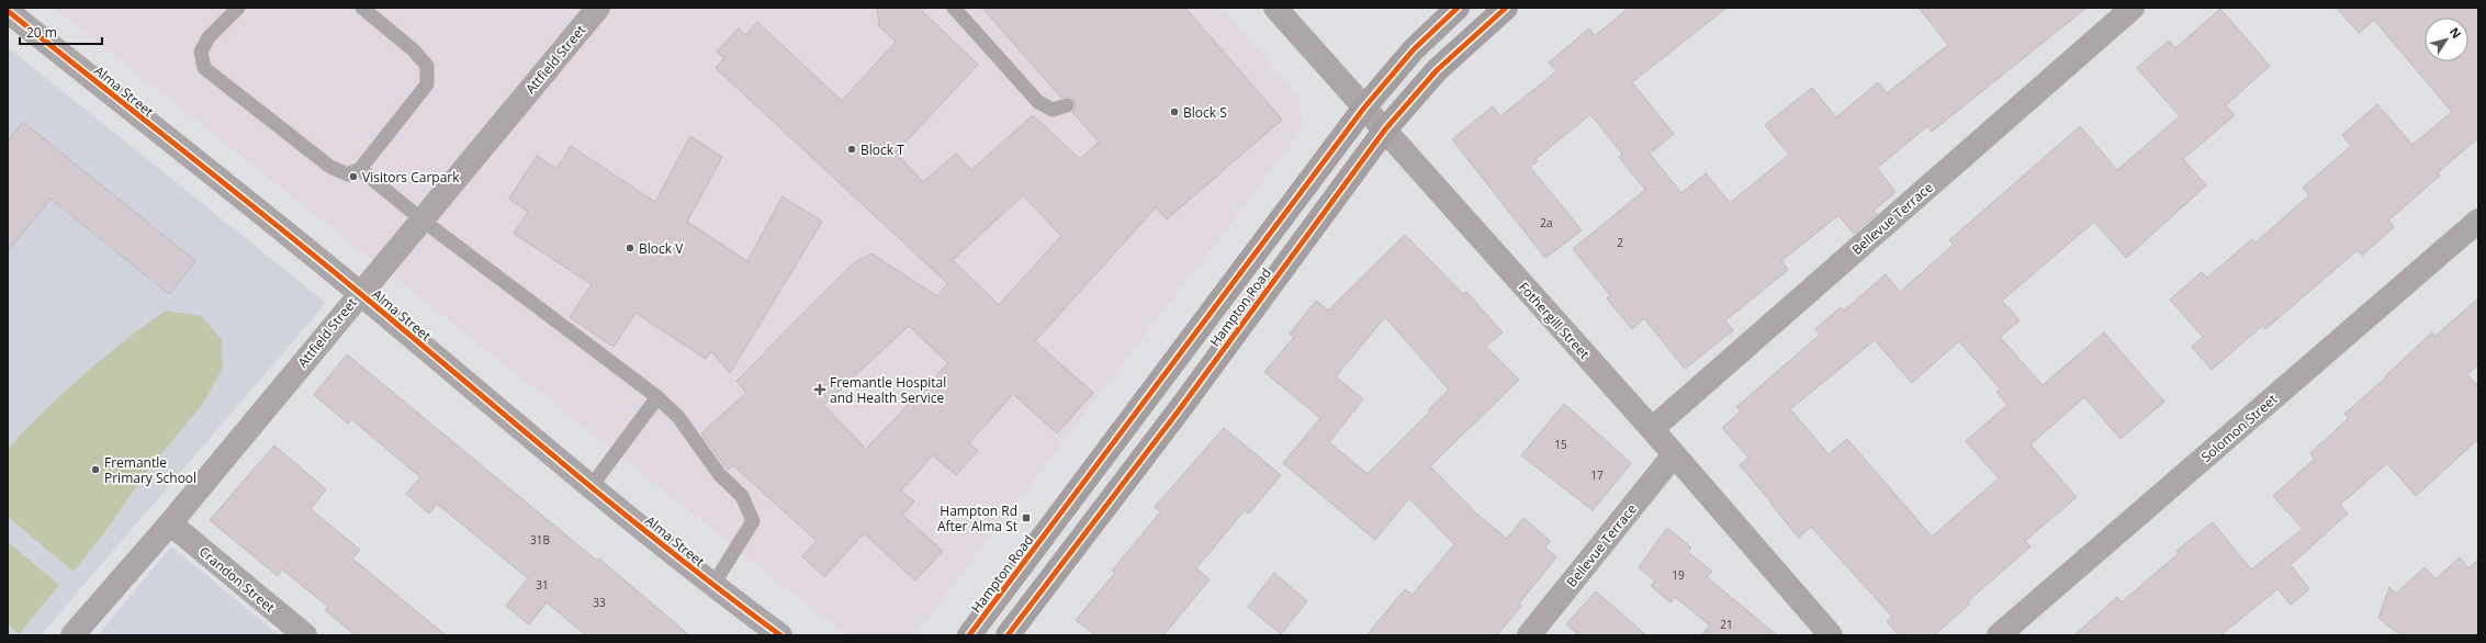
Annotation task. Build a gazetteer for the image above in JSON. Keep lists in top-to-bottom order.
{
  "streets": {
    "main road": ["Hampton Road"],
    "street": [
      "Attfield Street",
      "Alma Street",
      "Bellevue Terrace",
      "Fothergill Street",
      "Solomon Street",
      "Crandon Street"
    ]
  },
  "crossings": [
    ["Attfield Street", "Alma Street"],
    ["Attfield Street", "Crandon Street"],
    ["Bellevue Terrace", "Fothergill Street"],
    ["Hampton Road", "Fothergill Street"]
  ],
  "places": {
    "other": [
      "Block S",
      "Block T",
      "Visitors Carpark",
      "Block V",
      "Fremantle Primary School"
    ],
    "health": ["Fremantle Hospital and Health Service"],
    "transit": ["Hampton Rd After Alma St"]
  },
  "house_numbers": [
    "2a",
    "2",
    "15",
    "17",
    "31B",
    "19",
    "31",
    "33",
    "21"
  ],
  "scale_bar": "20 m",
  "north": "top right"
}
